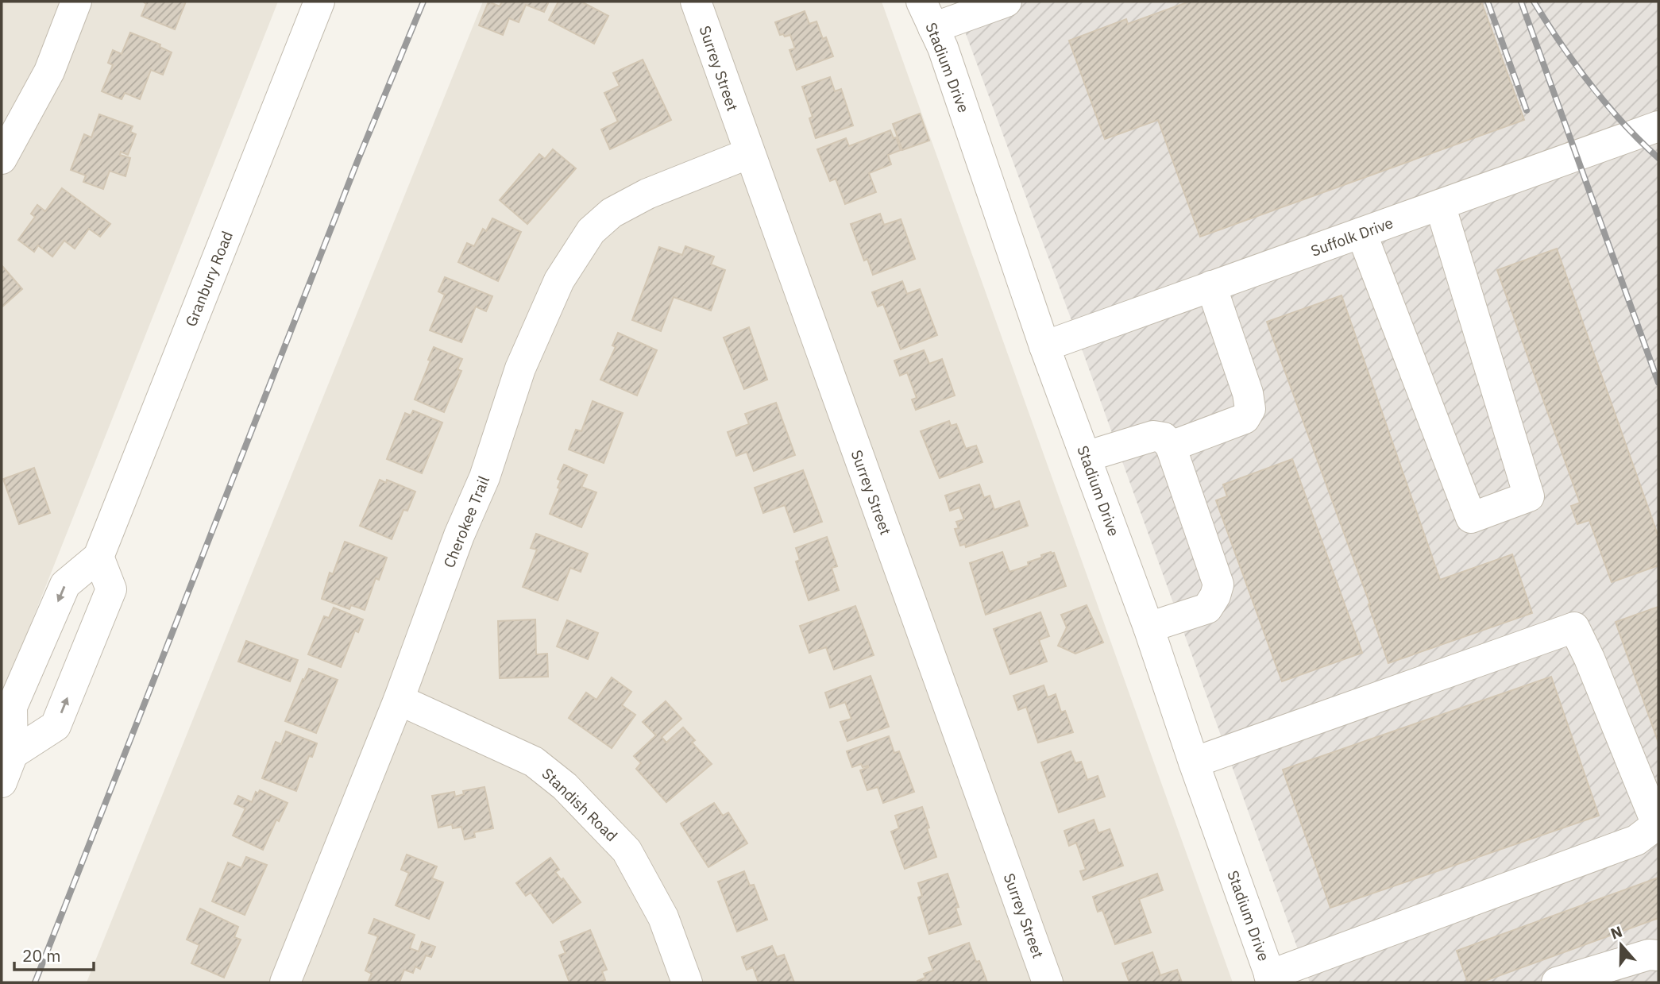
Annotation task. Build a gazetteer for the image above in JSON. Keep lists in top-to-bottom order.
{
  "streets": {
    "street": [
      "Stadium Drive",
      "Surrey Street",
      "Suffolk Drive",
      "Granbury Road",
      "Cherokee Trail",
      "Standish Road"
    ]
  },
  "crossings": [
    ["Stadium Drive", "Suffolk Drive"],
    ["Surrey Street", "Cherokee Trail"],
    ["Cherokee Trail", "Standish Road"]
  ],
  "scale_bar": "20 m",
  "north": "top"
}
